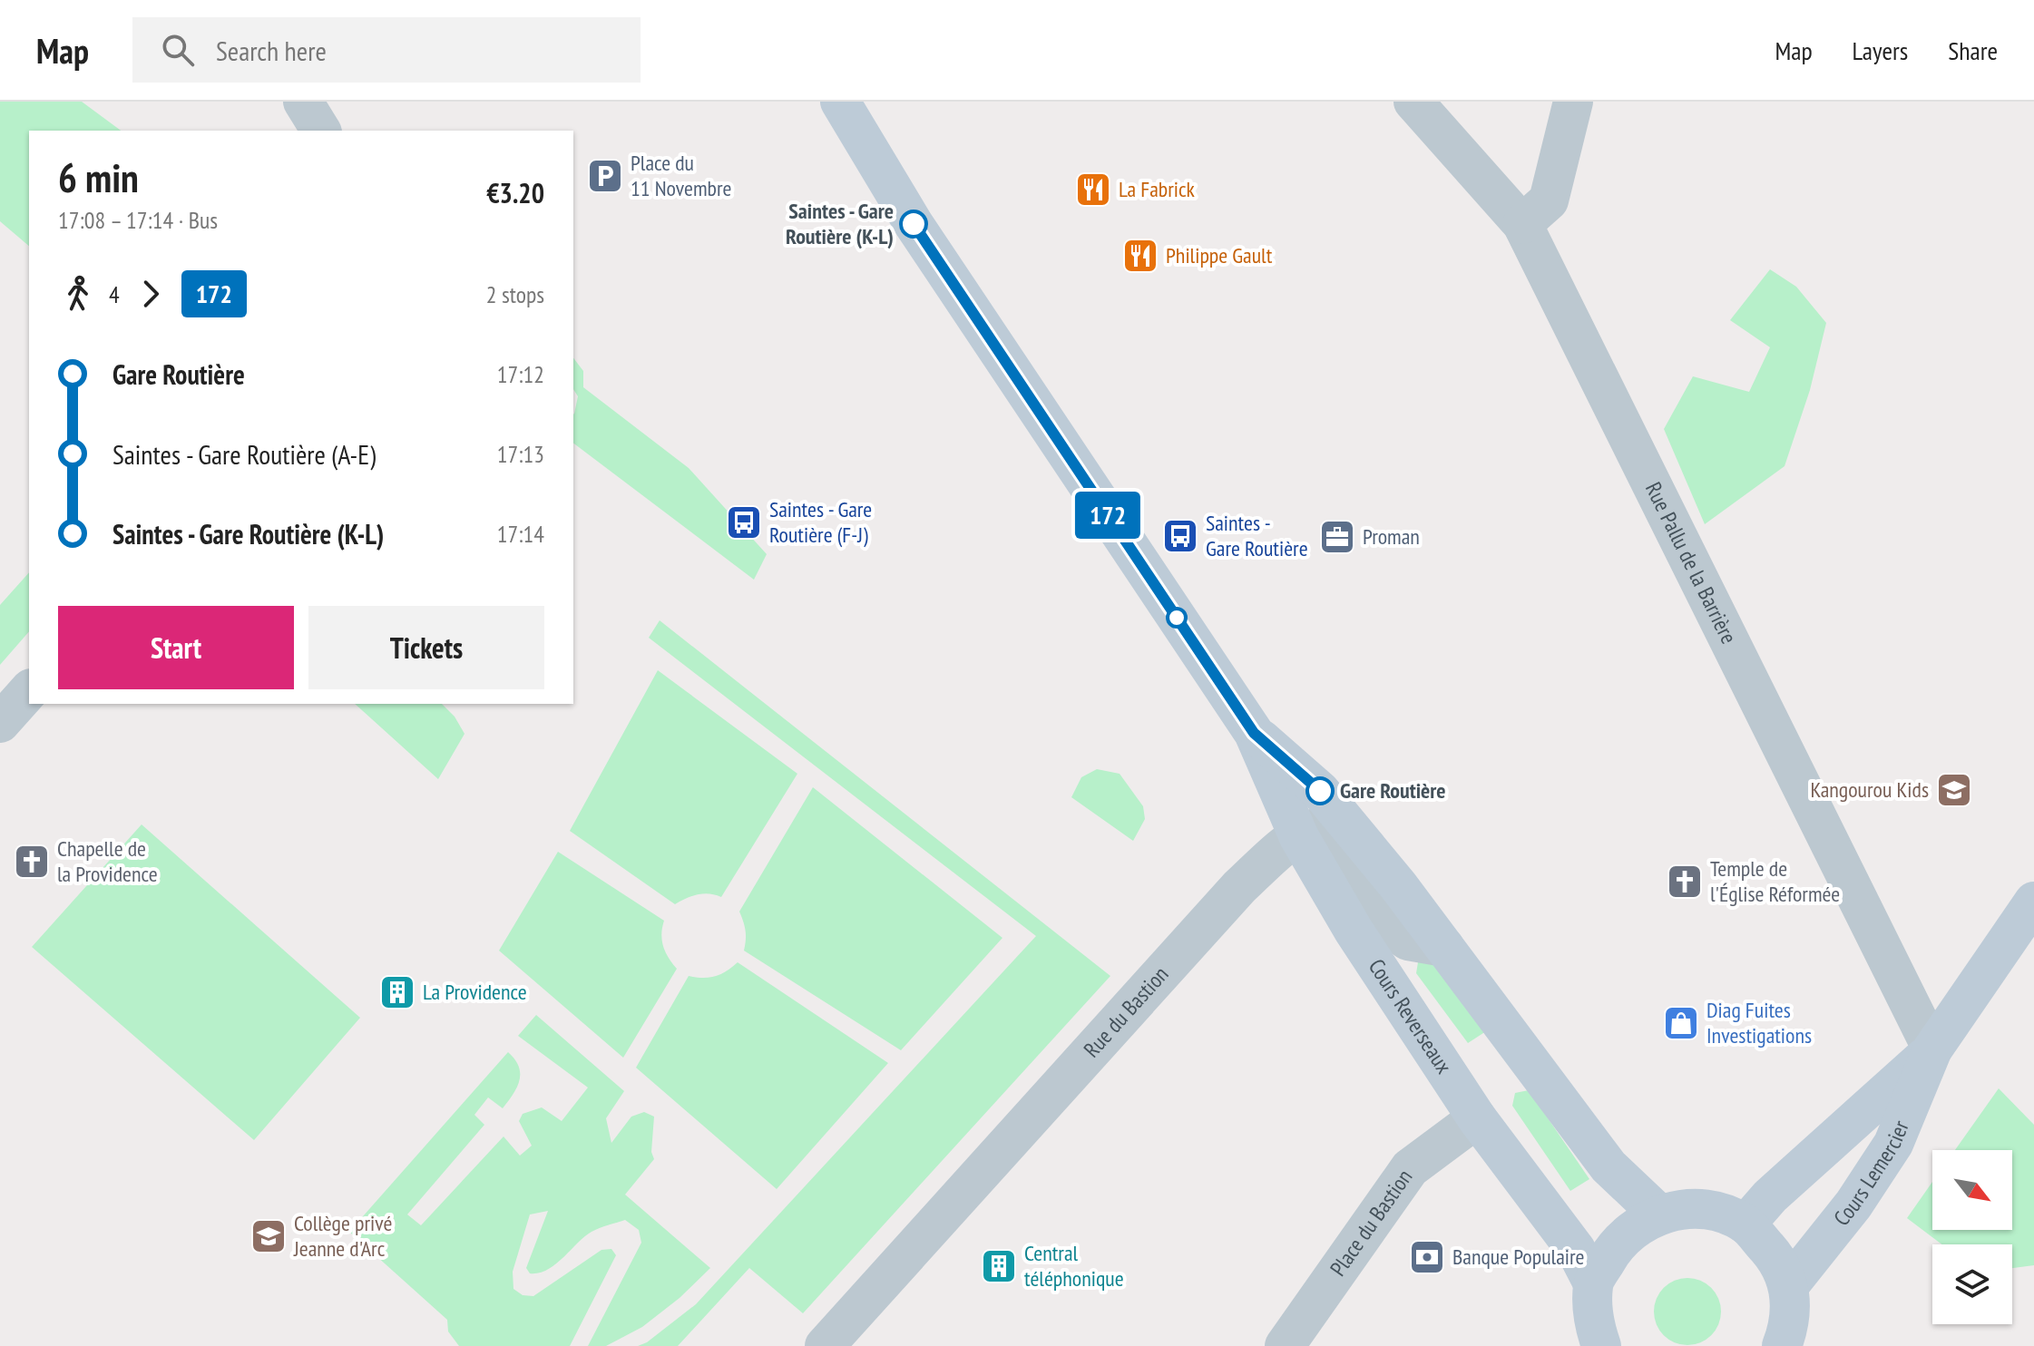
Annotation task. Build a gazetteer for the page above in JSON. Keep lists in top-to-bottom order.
{
  "streets": {
    "main road": ["Cours Reverseaux", "Cours Lemercier"],
    "street": ["Rue Pallu de la Barrière", "Rue du Bastion", "Place du Bastion"]
  },
  "crossings": [
    ["Rue Pallu de la Barrière", "Cours Lemercier"],
    ["Rue du Bastion", "Cours Reverseaux"],
    ["Cours Reverseaux", "Place du Bastion"]
  ],
  "places": {
    "parking": ["Place du 11 Novembre"],
    "restaurant": ["La Fabrick", "Philippe Gault"],
    "other": ["Saintes - Gare Routière (K-L)", "Gare Routière"],
    "bus stop": ["Saintes - Gare Routière (F-J)", "Saintes - Gare Routière"],
    "office": ["Proman"],
    "school or university": ["Kangourou Kids", "Collège privé Jeanne d'Arc"],
    "church": ["Chapelle de la Providence", "Temple de l'Église Réformée"],
    "building": ["La Providence", "Central téléphonique"],
    "shop": ["Diag Fuites Investigations"],
    "bank": ["Banque Populaire"]
  },
  "lines": ["bus line 172"],
  "north": "bottom right",
  "page": {
    "header": "Map",
    "search": "Search here",
    "nav": ["Map", "Layers", "Share"],
    "on_map": "172",
    "heading": ["6 min", "17:08 – 17:14 · Bus", "€3.20"],
    "legs": ["4", "172", "2 stops"],
    "list": [
      {
        "name": "Gare Routière",
        "value": "17:12"
      },
      {
        "name": "Saintes - Gare Routière (A-E)",
        "value": "17:13"
      },
      {
        "name": "Saintes - Gare Routière (K-L)",
        "value": "17:14"
      }
    ],
    "buttons": ["Start", "Tickets"]
  }
}
